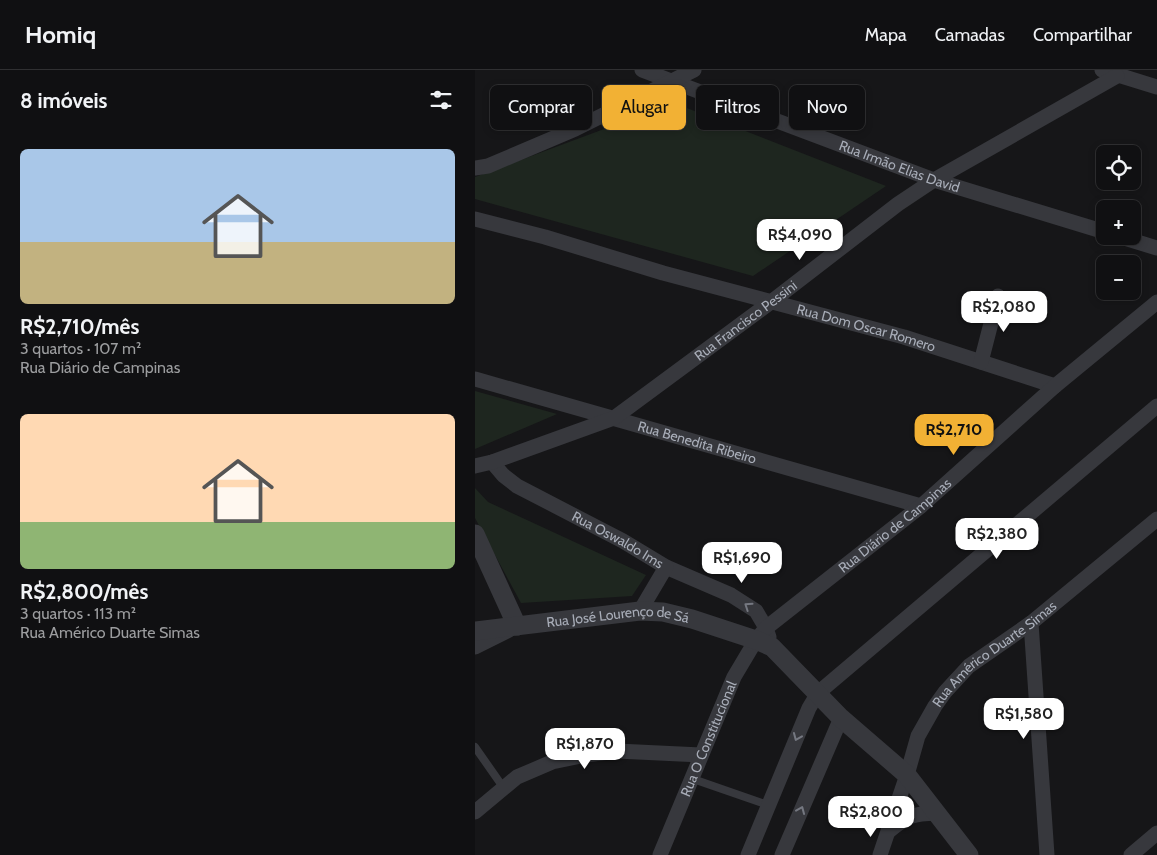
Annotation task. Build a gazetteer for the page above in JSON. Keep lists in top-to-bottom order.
{
  "streets": {
    "street": [
      "Rua Irmão Elias David",
      "Rua Francisco Pessini",
      "Rua Dom Oscar Romero",
      "Rua Benedita Ribeiro",
      "Rua Diário de Campinas",
      "Rua Oswaldo Ims",
      "Rua José Lourenço de Sá",
      "Rua Américo Duarte Simas",
      "Rua O Constitucional"
    ]
  },
  "crossings": [
    ["Rua Irmão Elias David", "Rua Francisco Pessini"],
    ["Rua Francisco Pessini", "Rua Dom Oscar Romero"],
    ["Rua Francisco Pessini", "Rua Benedita Ribeiro"],
    ["Rua Francisco Pessini", "Rua Oswaldo Ims"],
    ["Rua Dom Oscar Romero", "Rua Diário de Campinas"],
    ["Rua Benedita Ribeiro", "Rua Diário de Campinas"],
    ["Rua Diário de Campinas", "Rua Oswaldo Ims"],
    ["Rua Diário de Campinas", "Rua José Lourenço de Sá"],
    ["Rua Diário de Campinas", "Rua O Constitucional"],
    ["Rua Oswaldo Ims", "Rua José Lourenço de Sá"],
    ["Rua Oswaldo Ims", "Rua Américo Duarte Simas"],
    ["Rua Oswaldo Ims", "Rua O Constitucional"],
    ["Rua José Lourenço de Sá", "Rua O Constitucional"]
  ],
  "page": {
    "header": "Homiq",
    "nav": ["Mapa", "Camadas", "Compartilhar"],
    "heading": "8 imóveis",
    "chip": [
      "Comprar",
      "Alugar",
      "Filtros",
      "Novo"
    ],
    "list": [
      {
        "name": "R$2,710/mês",
        "note": "3 quartos · 107 m² · Rua Diário de Campinas"
      },
      {
        "name": "R$2,800/mês",
        "note": "3 quartos · 113 m² · Rua Américo Duarte Simas"
      }
    ],
    "map_buttons": ["+", "−"],
    "price": [
      "R$4,090",
      "R$2,080",
      "R$2,710",
      "R$2,380",
      "R$1,690",
      "R$1,580",
      "R$1,870",
      "R$2,800"
    ]
  }
}
